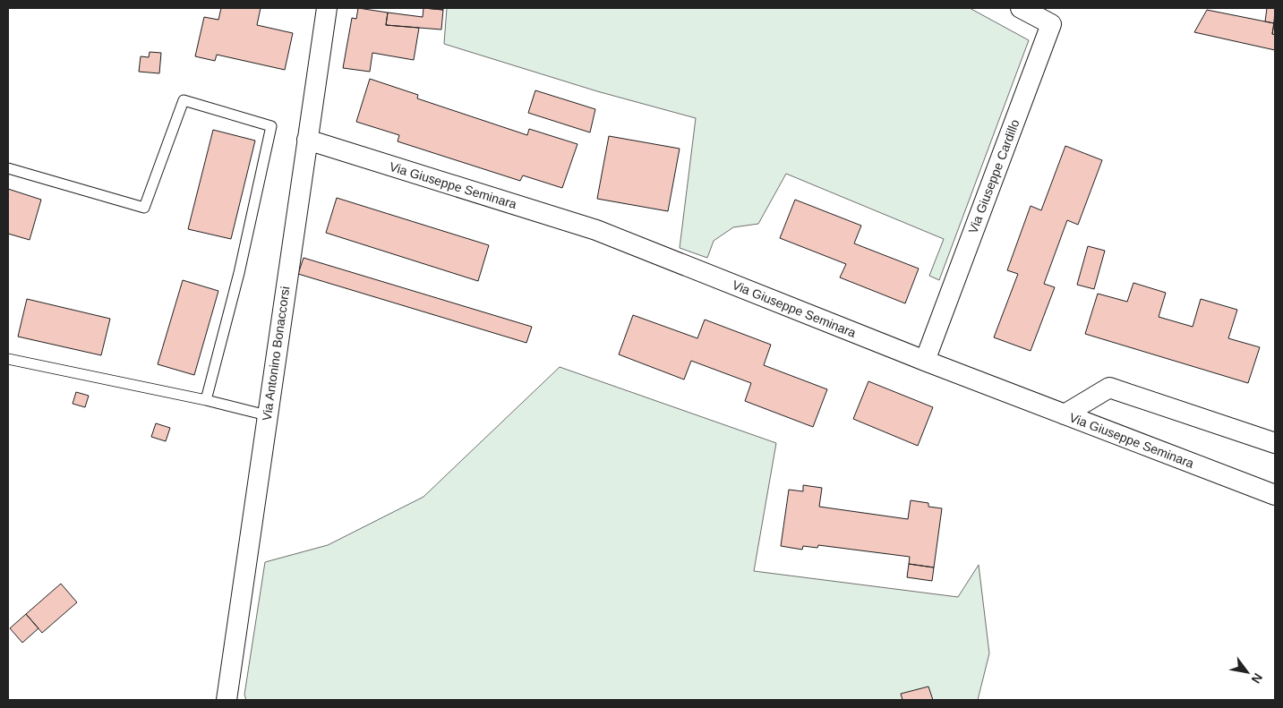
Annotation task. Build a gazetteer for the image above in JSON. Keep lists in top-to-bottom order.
{
  "streets": {
    "street": ["Via Giuseppe Cardillo", "Via Giuseppe Seminara", "Via Antonino Bonaccorsi"]
  },
  "crossings": [
    ["Via Giuseppe Cardillo", "Via Giuseppe Seminara"],
    ["Via Giuseppe Seminara", "Via Antonino Bonaccorsi"]
  ],
  "north": "bottom right"
}
